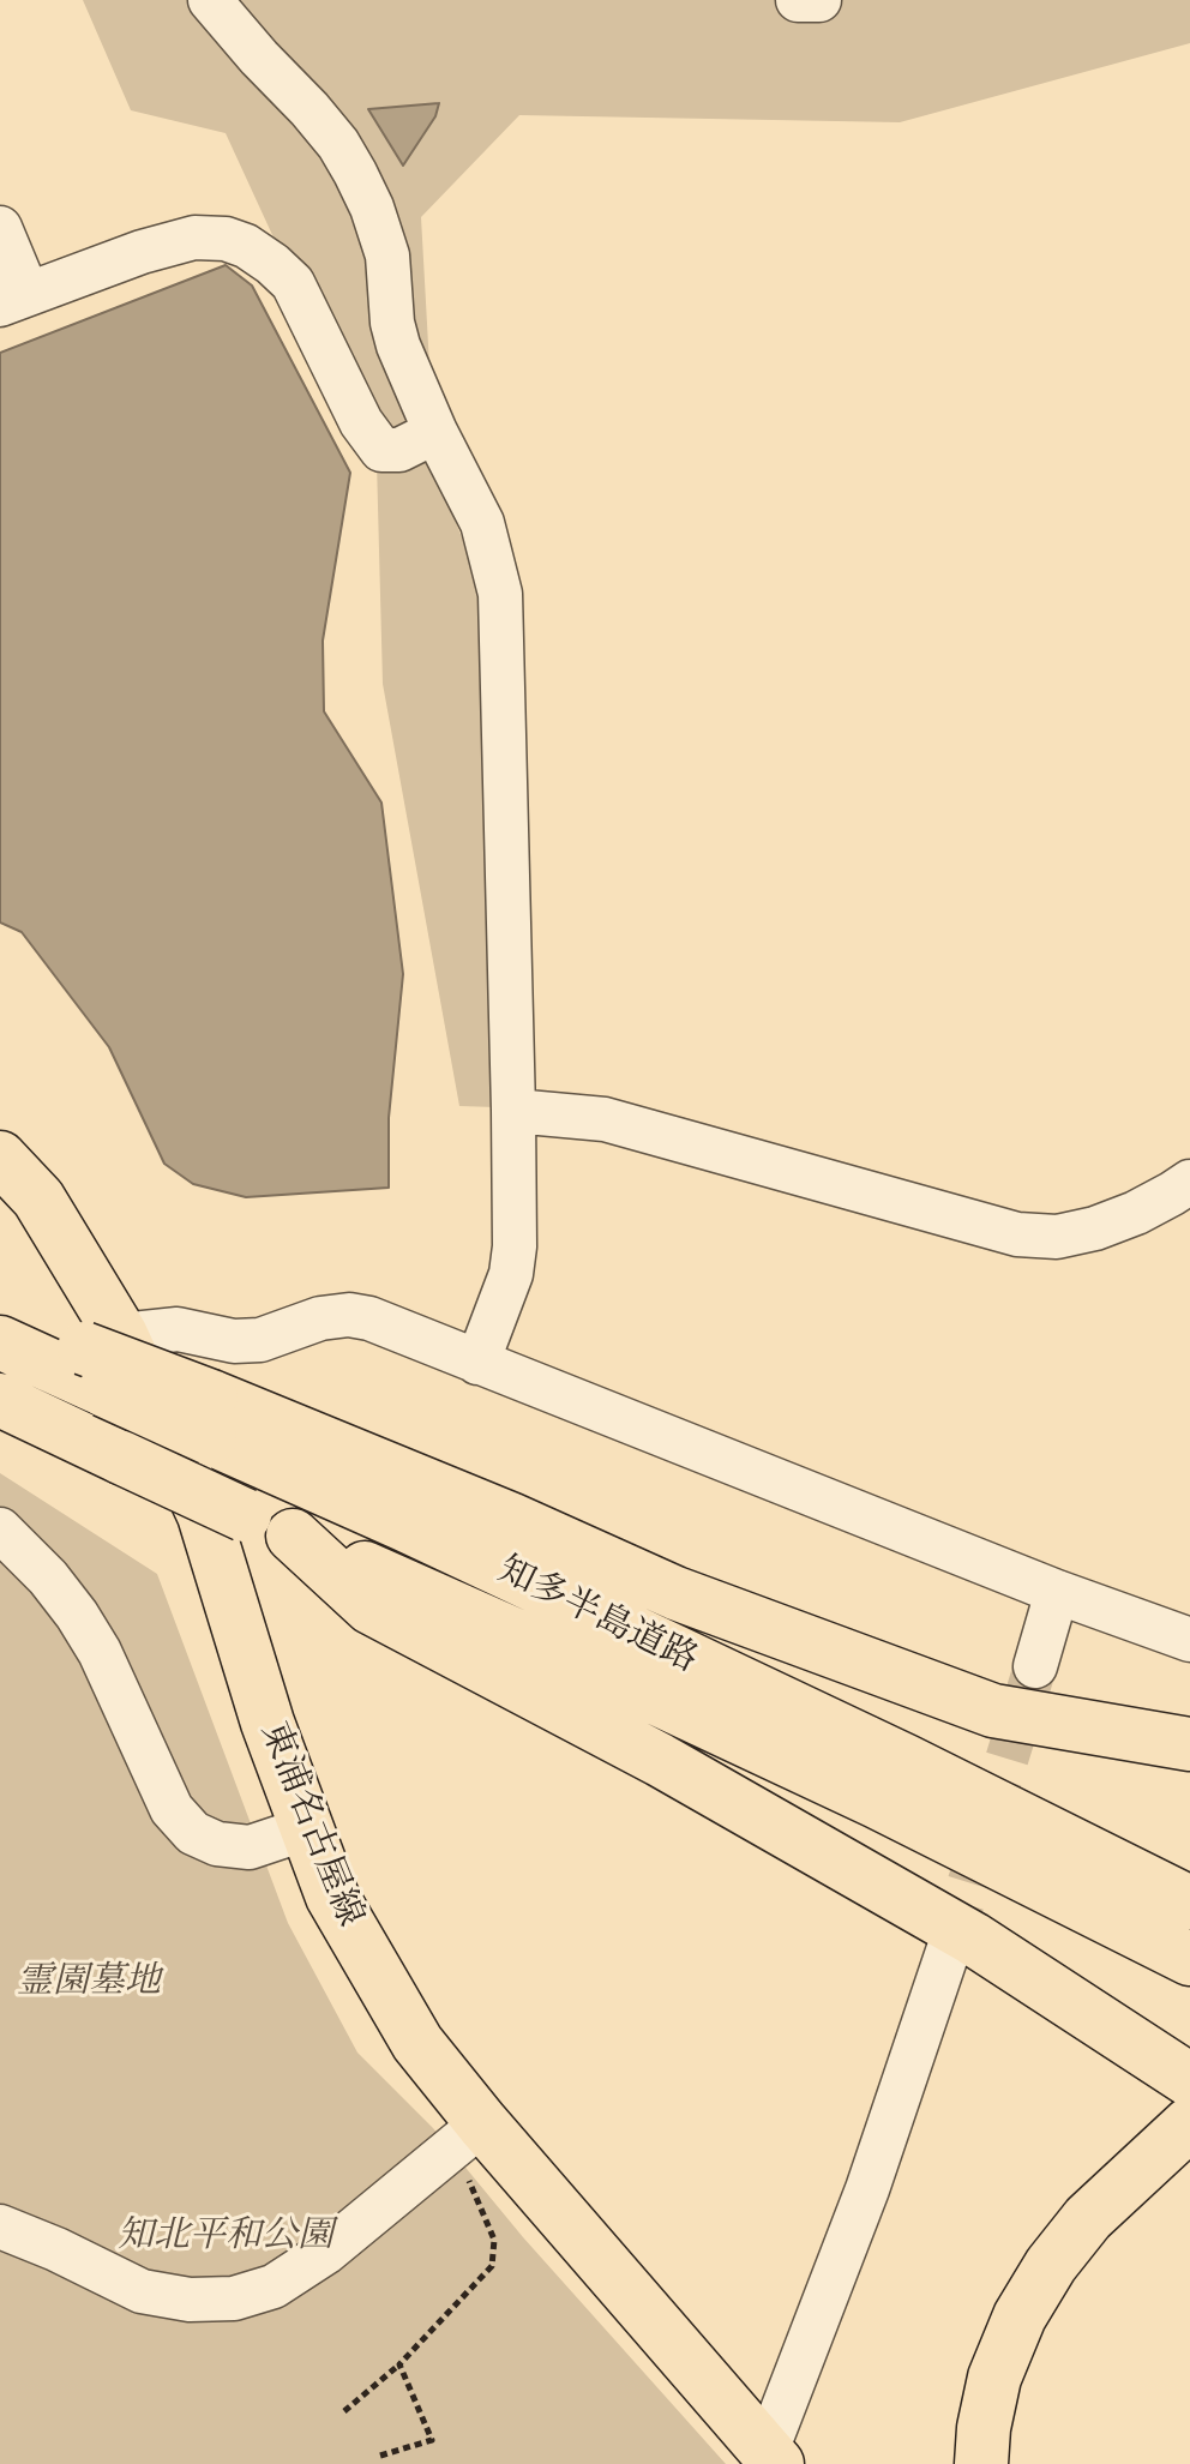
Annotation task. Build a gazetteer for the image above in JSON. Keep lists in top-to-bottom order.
{
  "streets": {
    "main road": ["知多半島道路", "東浦名古屋線"]
  },
  "crossings": [
    ["知多半島道路", "東浦名古屋線"]
  ],
  "parks": ["霊園墓地", "知北平和公園"]
}
